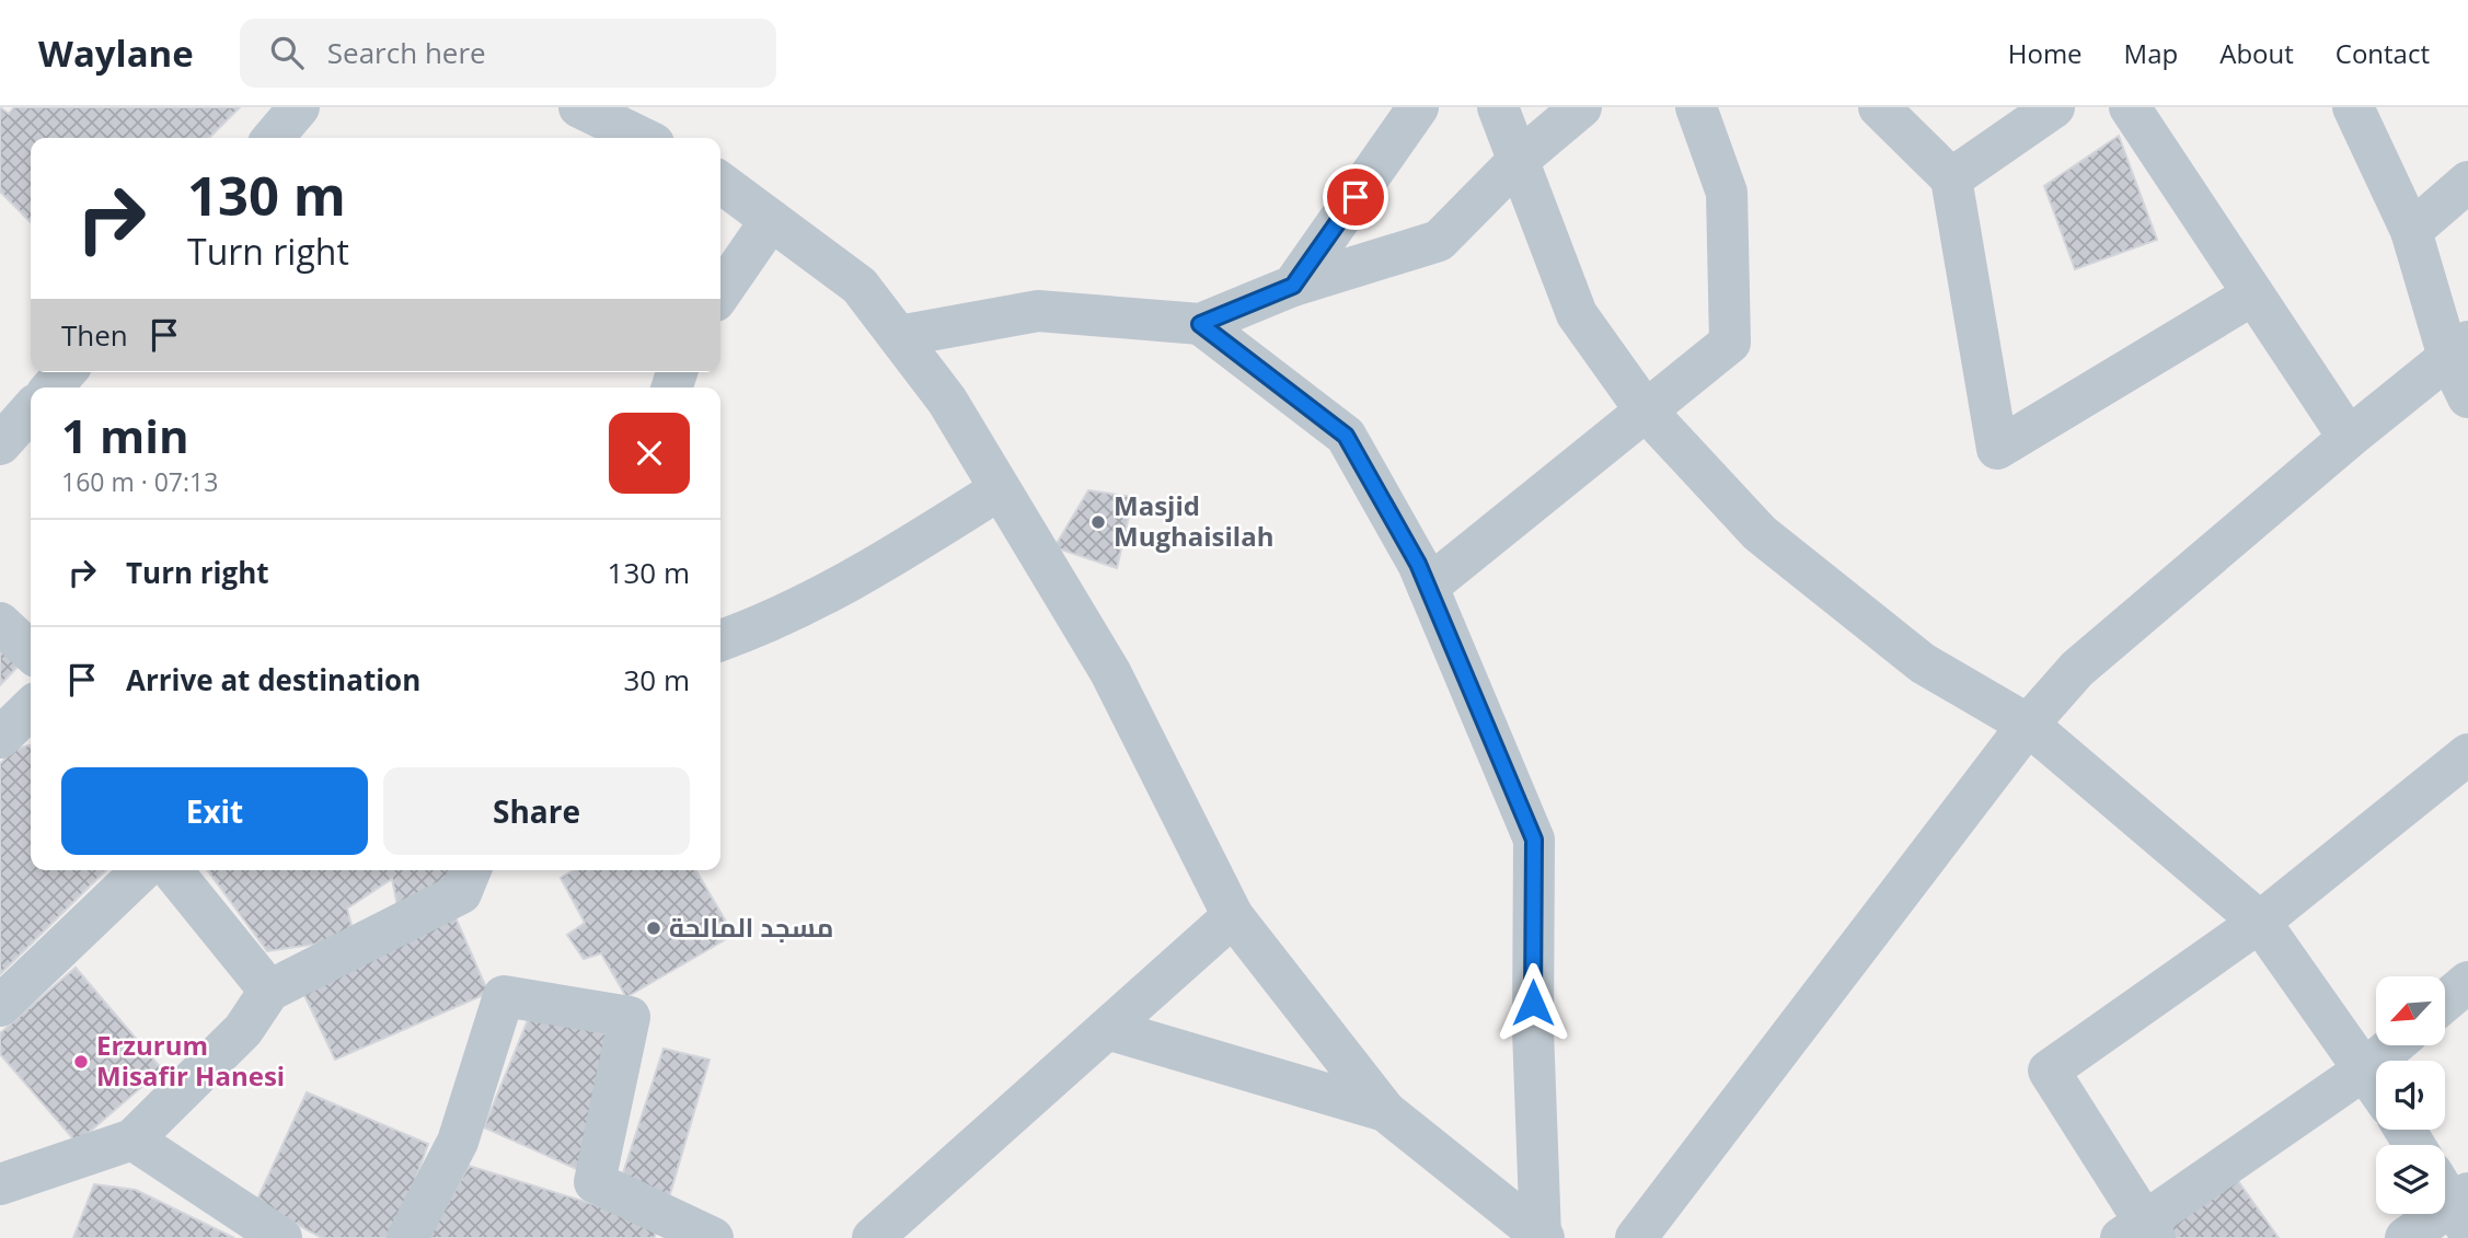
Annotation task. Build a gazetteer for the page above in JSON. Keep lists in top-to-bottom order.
{
  "places": ["Masjid Mughaisilah", "مسجد المالحة", "Erzurum Misafir Hanesi"],
  "north": "bottom left",
  "page": {
    "header": "Waylane",
    "search": "Search here",
    "nav": [
      "Home",
      "Map",
      "About",
      "Contact"
    ],
    "turn": ["130 m", "Turn right"],
    "then": "Then",
    "heading": ["1 min", "160 m · 07:13"],
    "list": [
      {
        "name": "Turn right",
        "value": "130 m"
      },
      {
        "name": "Arrive at destination",
        "value": "30 m"
      }
    ],
    "buttons": ["Exit", "Share"]
  }
}
